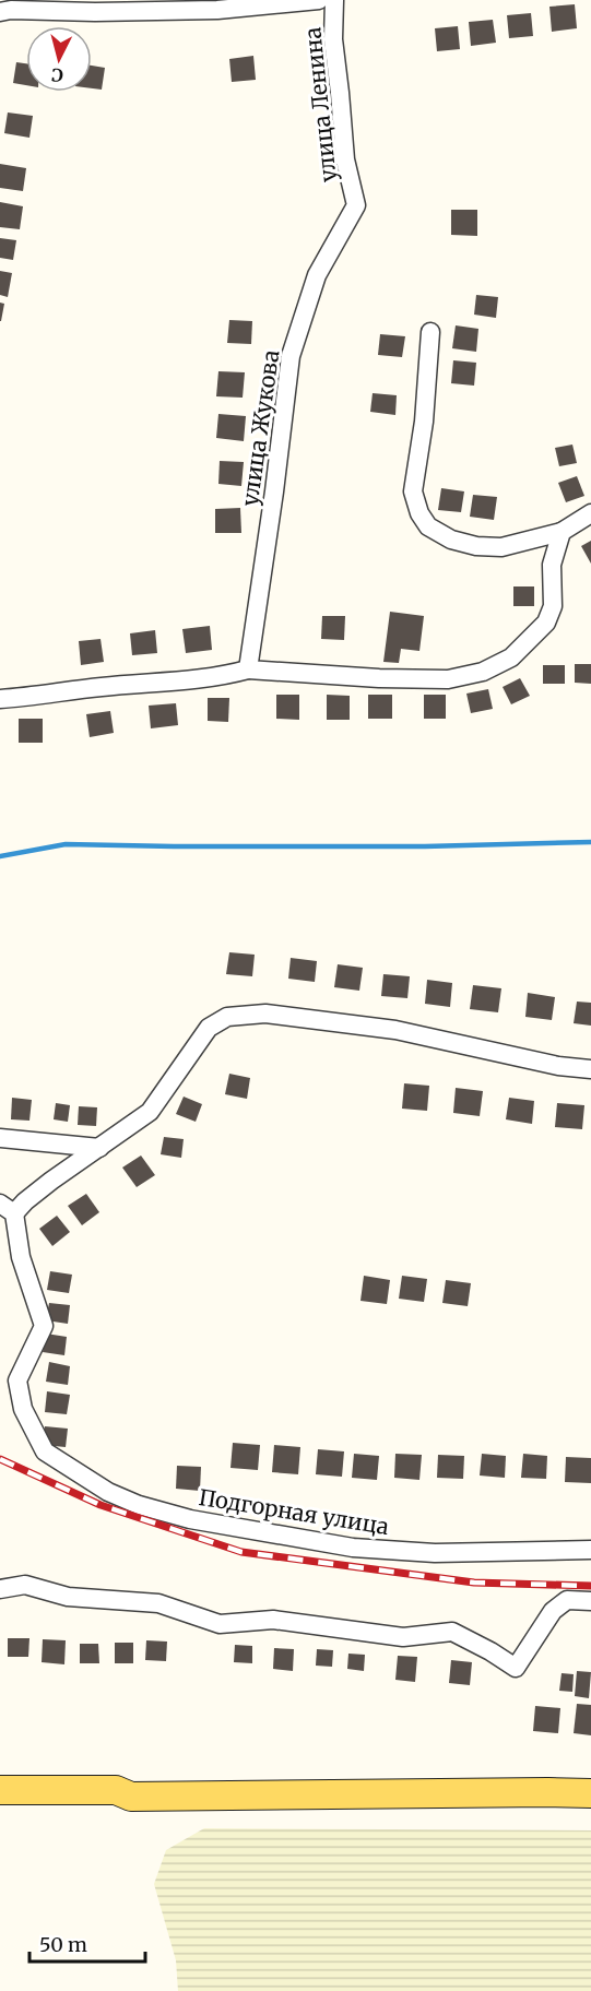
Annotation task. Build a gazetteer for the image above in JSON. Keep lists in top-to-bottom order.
{
  "streets": {
    "street": ["улица Ленина", "улица Жукова", "Подгорная улица"]
  },
  "crossings": [
    ["улица Ленина", "улица Жукова"]
  ],
  "scale_bar": "50 m",
  "north": "bottom"
}
